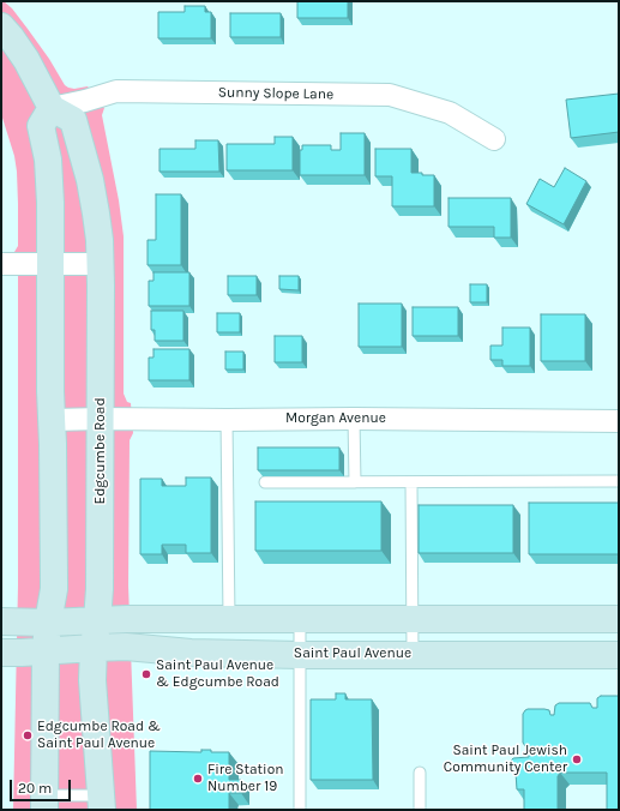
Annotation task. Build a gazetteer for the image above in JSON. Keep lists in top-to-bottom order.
{
  "streets": {
    "street": [
      "Sunny Slope Lane",
      "Morgan Avenue",
      "Edgcumbe Road",
      "Saint Paul Avenue"
    ]
  },
  "crossings": [
    ["Sunny Slope Lane", "Edgcumbe Road"],
    ["Morgan Avenue", "Edgcumbe Road"],
    ["Edgcumbe Road", "Saint Paul Avenue"]
  ],
  "places": [
    "Saint Paul Avenue & Edgcumbe Road",
    "Edgcumbe Road & Saint Paul Avenue",
    "Saint Paul Jewish Community Center",
    "Fire Station Number 19"
  ],
  "scale_bar": "20 m"
}
